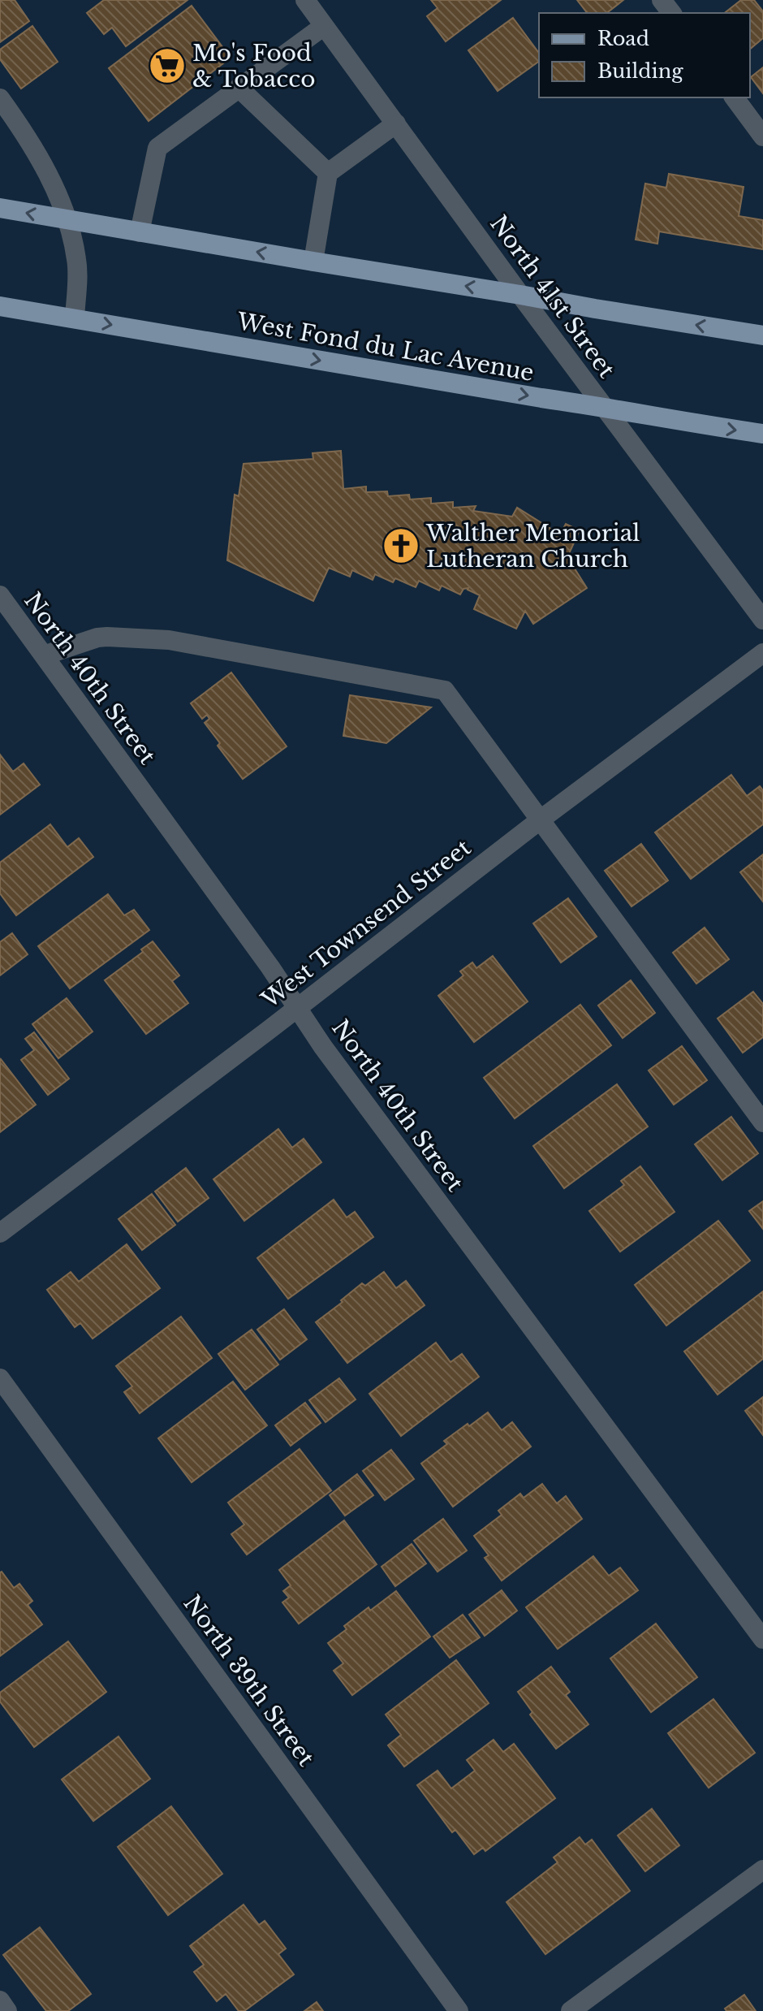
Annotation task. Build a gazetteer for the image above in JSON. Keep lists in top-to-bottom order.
{
  "streets": {
    "main road": ["West Fond du Lac Avenue"],
    "street": [
      "North 41st Street",
      "North 40th Street",
      "West Townsend Street",
      "North 39th Street"
    ]
  },
  "crossings": [
    ["North 41st Street", "West Fond du Lac Avenue"],
    ["North 40th Street", "West Townsend Street"]
  ],
  "places": {
    "supermarket": ["Mo's Food & Tobacco"],
    "church": ["Walther Memorial Lutheran Church"]
  },
  "legend": ["Road", "Building"]
}
